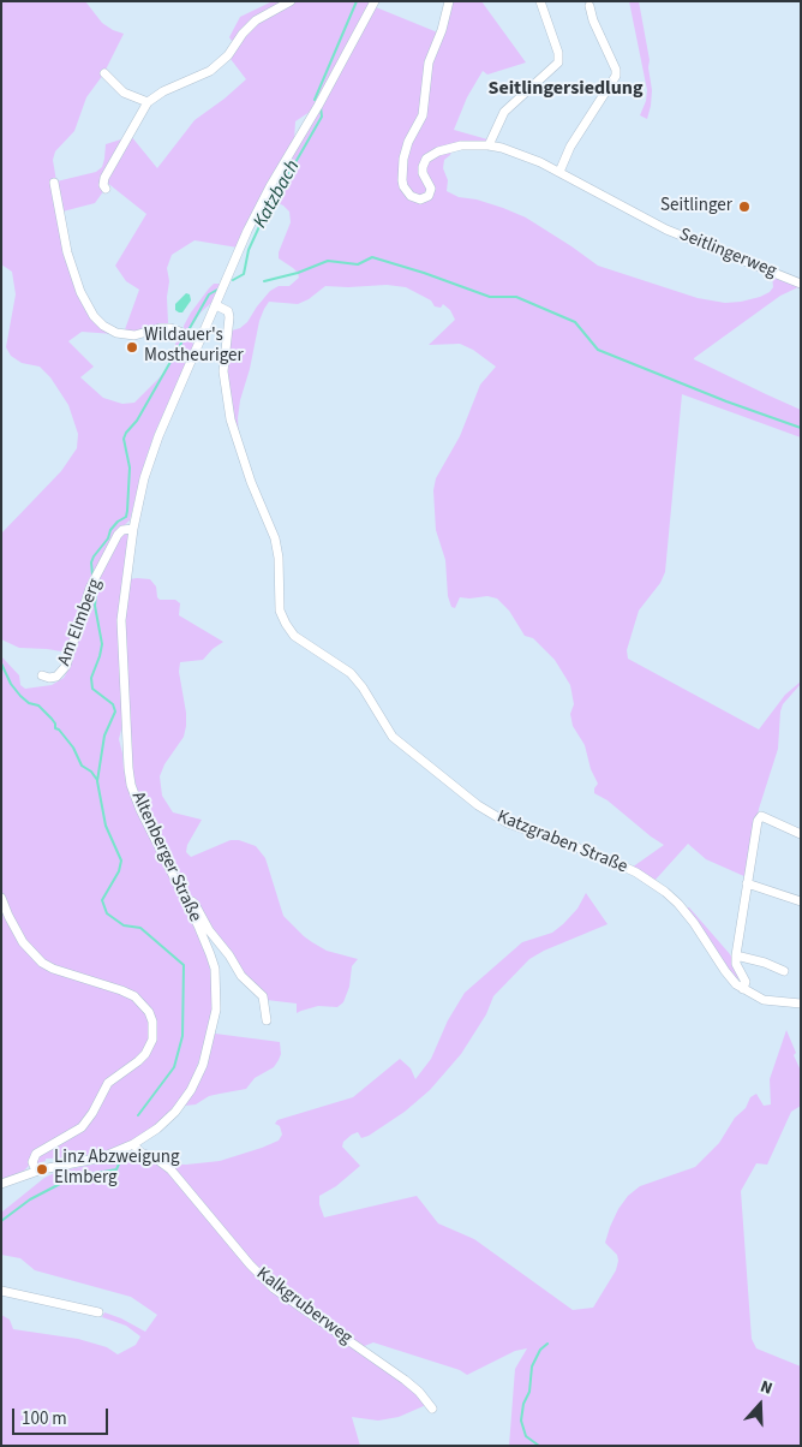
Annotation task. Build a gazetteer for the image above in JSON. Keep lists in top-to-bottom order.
{
  "streets": {
    "street": [
      "Seitlingerweg",
      "Am Elmberg",
      "Katzgraben Straße",
      "Altenberger Straße",
      "Kalkgruberweg"
    ]
  },
  "crossings": [
    ["Am Elmberg", "Altenberger Straße"],
    ["Katzgraben Straße", "Altenberger Straße"],
    ["Altenberger Straße", "Kalkgruberweg"]
  ],
  "districts": ["Seitlingersiedlung"],
  "water": ["Katzbach"],
  "places": ["Seitlinger", "Wildauer's Mostheuriger", "Linz Abzweigung Elmberg"],
  "scale_bar": "100 m",
  "north": "top"
}
